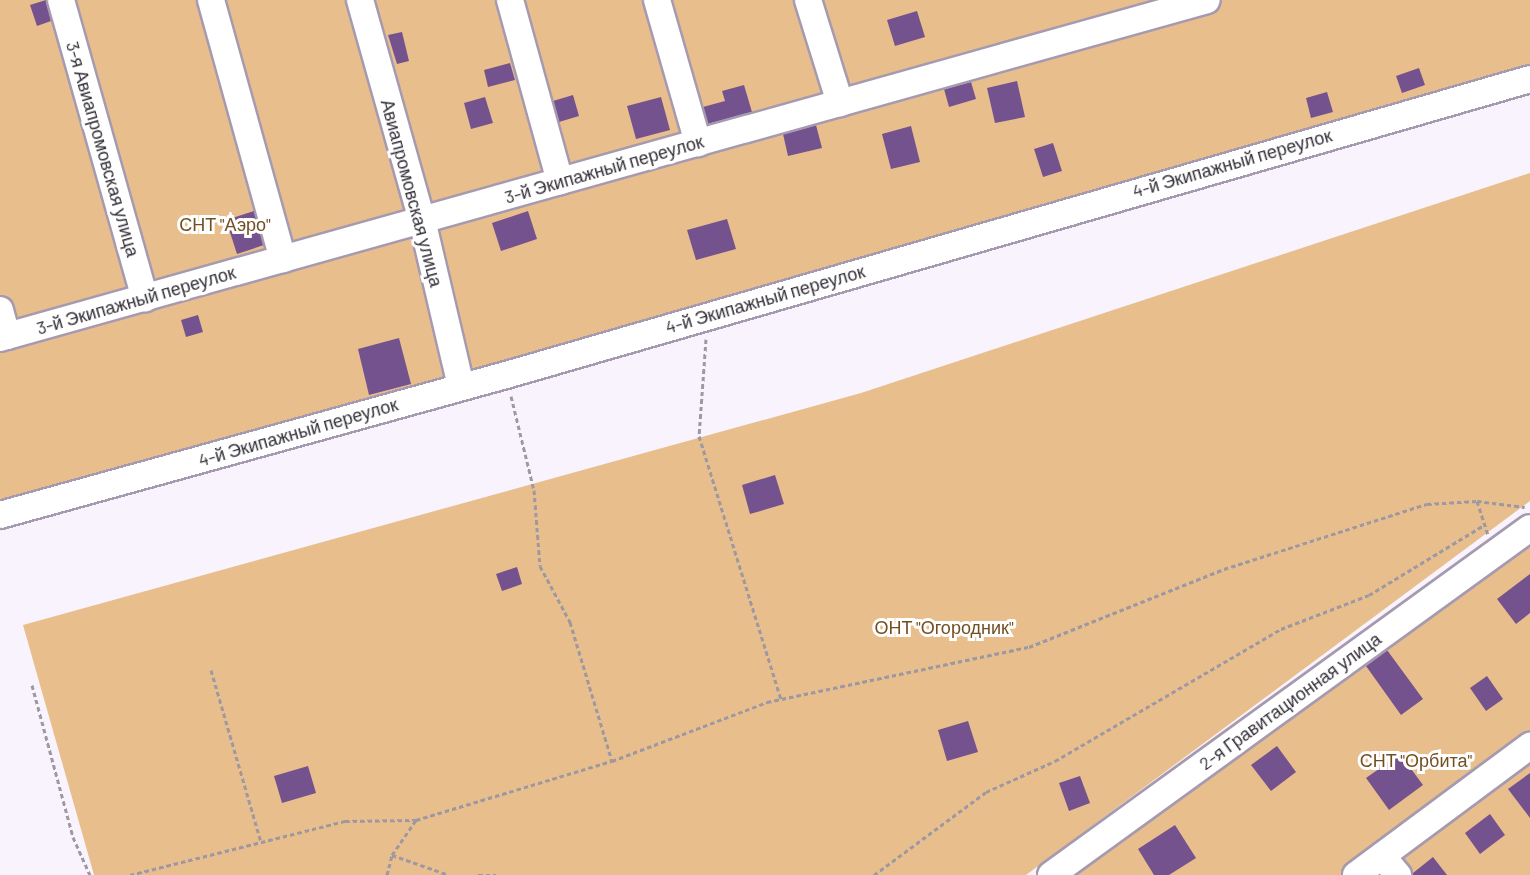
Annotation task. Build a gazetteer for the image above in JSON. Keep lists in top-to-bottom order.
{
  "streets": {
    "lane": [
      "3-я Авиапромовская улица",
      "4-й Экипажный переулок",
      "3-й Экипажный переулок",
      "Авиапромовская улица",
      "2-я Гравитационная улица"
    ]
  },
  "crossings": [
    ["3-я Авиапромовская улица", "3-й Экипажный переулок"],
    ["4-й Экипажный переулок", "Авиапромовская улица"],
    ["3-й Экипажный переулок", "Авиапромовская улица"]
  ],
  "parks": ["СНТ \"Аэро\"", "ОНТ \"Огородник\"", "СНТ \"Орбита\""]
}
